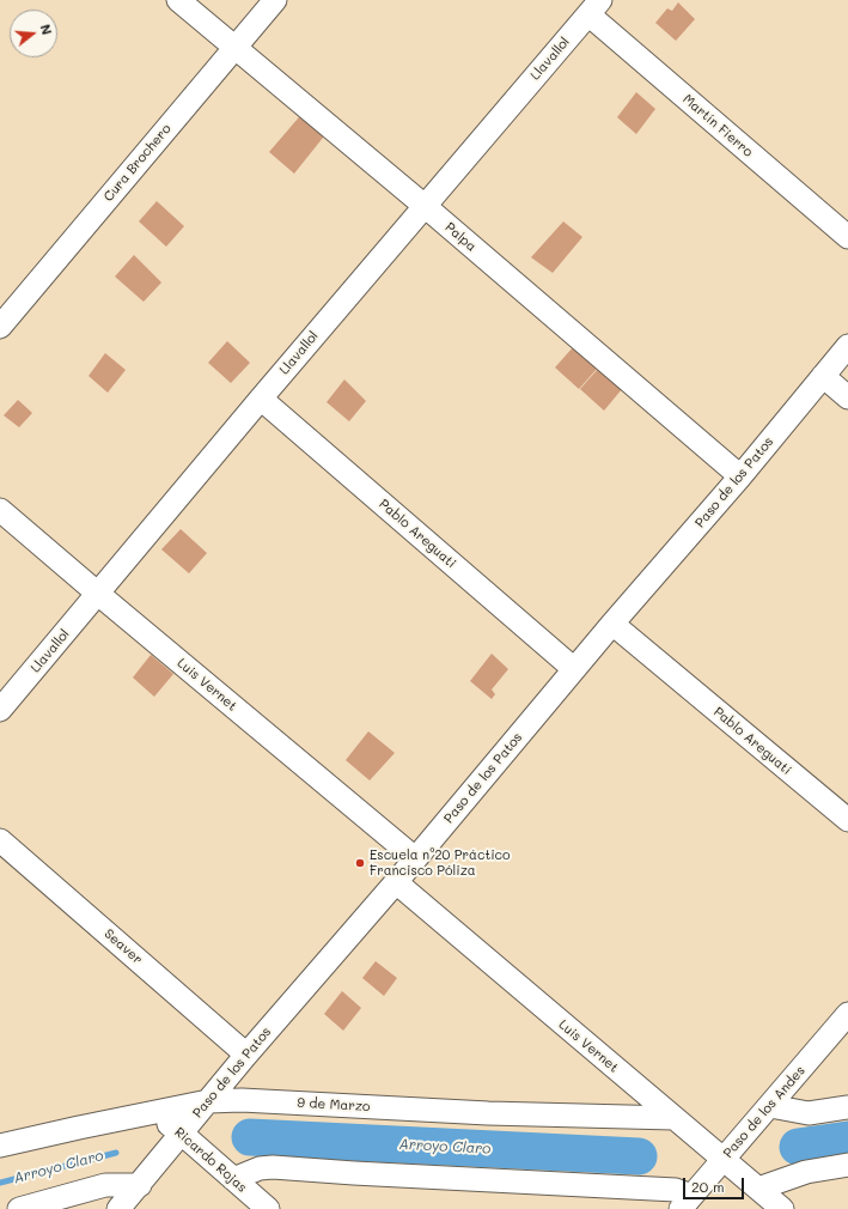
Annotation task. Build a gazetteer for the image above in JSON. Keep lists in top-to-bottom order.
{
  "streets": {
    "street": [
      "Llavallol",
      "Martín Fierro",
      "Cura Brochero",
      "Palpa",
      "Paso de los Patos",
      "Pablo Areguati",
      "Luis Vernet",
      "Seaver",
      "9 de Marzo",
      "Paso de los Andes",
      "Ricardo Rojas"
    ]
  },
  "crossings": [
    ["Llavallol", "Martín Fierro"],
    ["Llavallol", "Palpa"],
    ["Llavallol", "Pablo Areguati"],
    ["Llavallol", "Luis Vernet"],
    ["Cura Brochero", "Palpa"],
    ["Palpa", "Paso de los Patos"],
    ["Paso de los Patos", "Pablo Areguati"],
    ["Paso de los Patos", "Luis Vernet"],
    ["Paso de los Patos", "Seaver"],
    ["Paso de los Patos", "9 de Marzo"],
    ["Paso de los Patos", "Ricardo Rojas"],
    ["Luis Vernet", "9 de Marzo"],
    ["Luis Vernet", "Paso de los Andes"],
    ["9 de Marzo", "Ricardo Rojas"]
  ],
  "water": ["Arroyo Claro"],
  "places": ["Escuela n°20 Práctico Francisco Póliza"],
  "scale_bar": "20 m",
  "north": "right"
}
